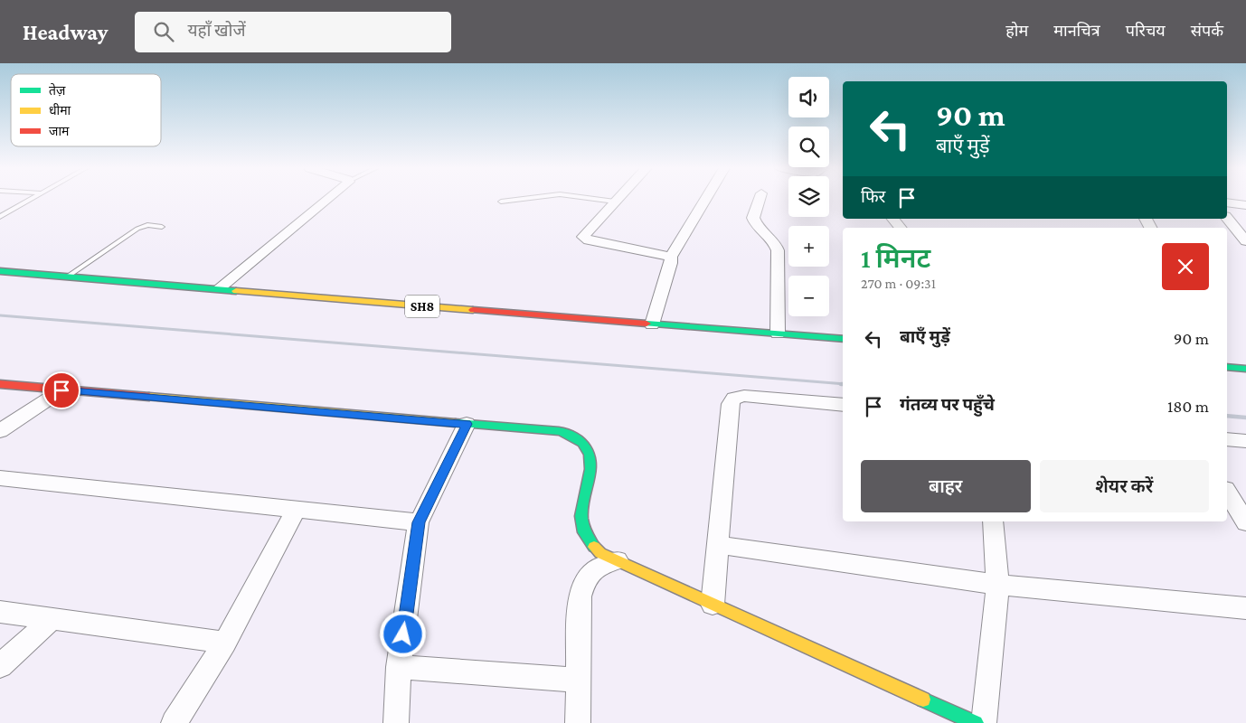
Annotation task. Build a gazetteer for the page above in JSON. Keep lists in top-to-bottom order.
{
  "streets": {
    "main road": ["SH8"]
  },
  "legend": ["तेज़", "धीमा", "जाम"],
  "page": {
    "header": "Headway",
    "search": "यहाँ खोजें",
    "nav": [
      "होम",
      "मानचित्र",
      "परिचय",
      "संपर्क"
    ],
    "map_buttons": ["+", "−"],
    "turn": ["90 m", "बाएँ मुड़ें"],
    "then": "फिर",
    "heading": ["1 मिनट", "270 m · 09:31"],
    "list": [
      {
        "name": "बाएँ मुड़ें",
        "value": "90 m"
      },
      {
        "name": "गंतव्य पर पहुँचे",
        "value": "180 m"
      }
    ],
    "buttons": ["बाहर", "शेयर करें"]
  }
}
